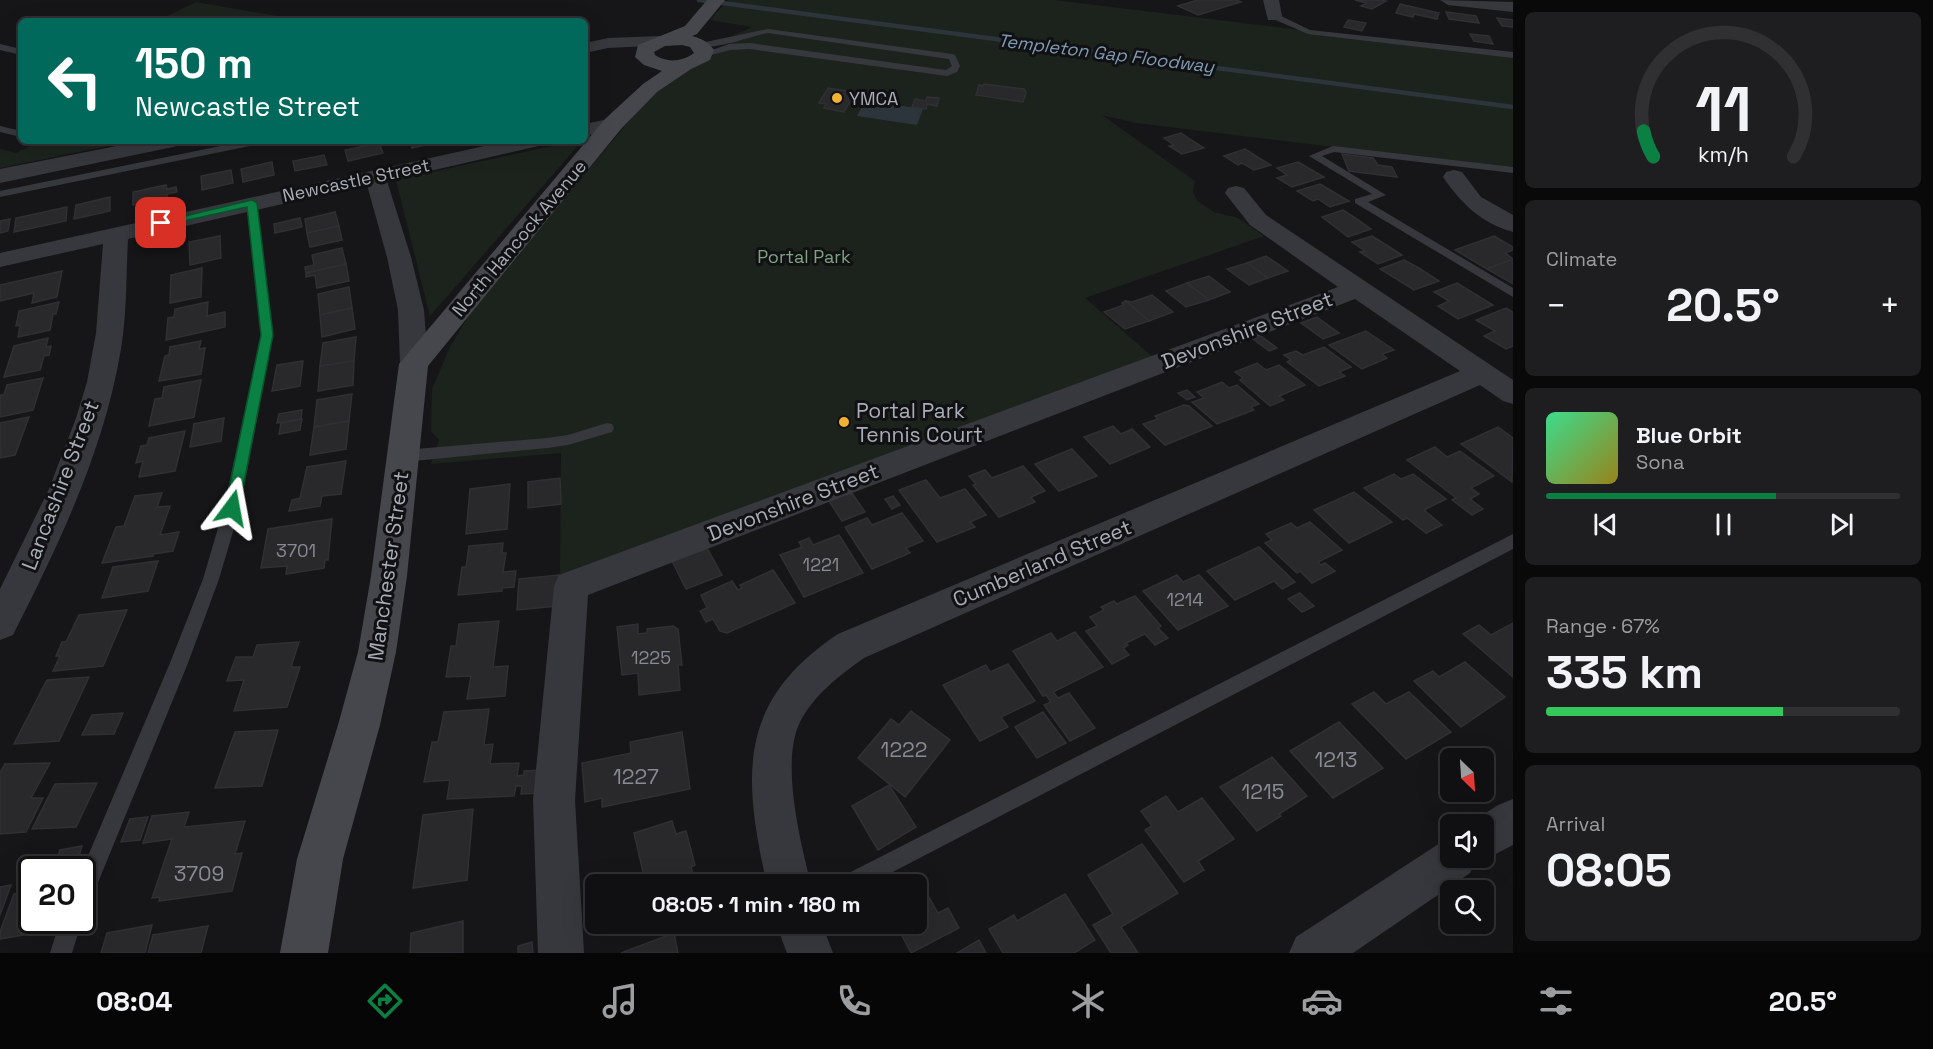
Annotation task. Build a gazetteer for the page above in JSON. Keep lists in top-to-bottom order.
{
  "streets": {
    "street": [
      "Newcastle Street",
      "North Hancock Avenue",
      "Devonshire Street",
      "Lancashire Street",
      "Cumberland Street",
      "Manchester Street"
    ]
  },
  "crossings": [
    ["Newcastle Street", "Lancashire Street"],
    ["Newcastle Street", "Manchester Street"],
    ["North Hancock Avenue", "Manchester Street"]
  ],
  "water": ["Templeton Gap Floodway"],
  "parks": ["Portal Park"],
  "places": ["YMCA", "Portal Park Tennis Court"],
  "house_numbers": [
    "3701",
    "1221",
    "1214",
    "1225",
    "1222",
    "1213",
    "1227",
    "1215",
    "3709"
  ],
  "north": "bottom right",
  "page": {
    "turn": ["150 m", "Newcastle Street"],
    "tile": [
      "Climate",
      ["Range · 67%", "335 km"],
      ["Arrival", "08:05"]
    ],
    "heat": ["−", "20.5°", "+"],
    "song": ["Blue Orbit", "Sona"],
    "limit": "20",
    "trip": "08:05 · 1 min · 180 m",
    "tabs": ["08:04", "20.5°"],
    "gauge": ["11", "km/h"]
  }
}
